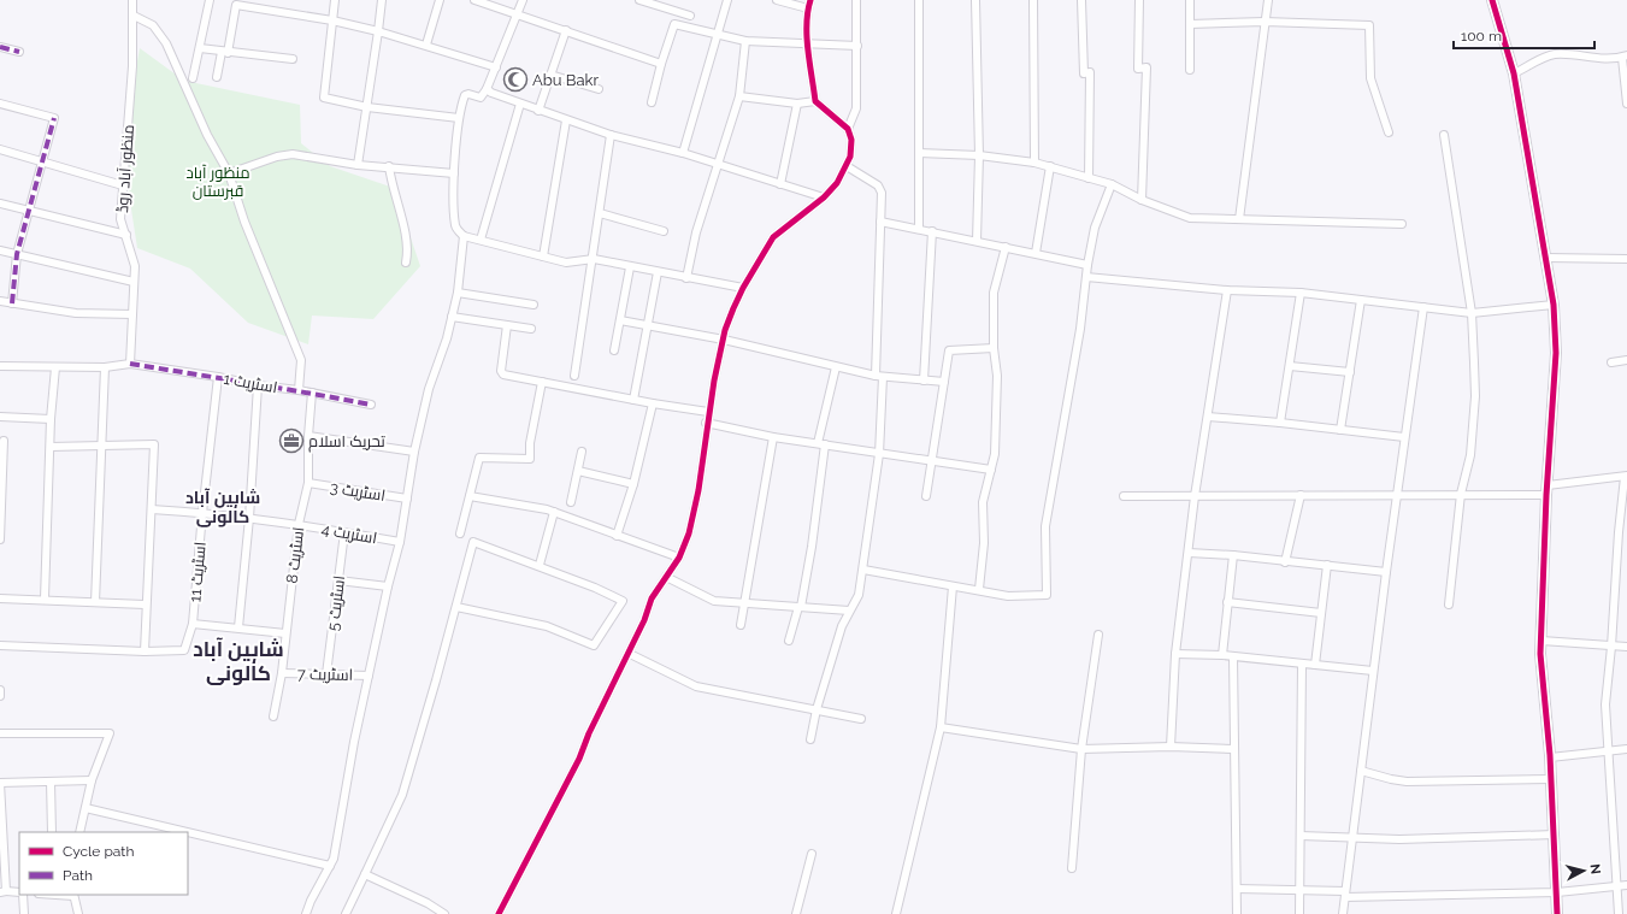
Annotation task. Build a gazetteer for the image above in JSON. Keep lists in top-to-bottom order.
{
  "streets": {
    "street": [
      "منظور آباد روڈ",
      "اسٹریٹ 1",
      "اسٹریٹ 3",
      "اسٹریٹ 4",
      "اسٹریٹ 8",
      "اسٹریٹ 11",
      "اسٹریٹ 5",
      "اسٹریٹ 7"
    ]
  },
  "crossings": [
    ["منظور آباد روڈ", "اسٹریٹ 1"],
    ["اسٹریٹ 1", "اسٹریٹ 8"],
    ["اسٹریٹ 1", "اسٹریٹ 11"],
    ["اسٹریٹ 3", "اسٹریٹ 8"],
    ["اسٹریٹ 4", "اسٹریٹ 8"],
    ["اسٹریٹ 4", "اسٹریٹ 11"],
    ["اسٹریٹ 4", "اسٹریٹ 5"],
    ["اسٹریٹ 8", "اسٹریٹ 7"],
    ["اسٹریٹ 5", "اسٹریٹ 7"]
  ],
  "districts": ["شاہین آباد کالونی", "شاہین آباد کالونی"],
  "parks": ["منظور آباد قبرستان"],
  "places": {
    "mosque": ["Abu Bakr"],
    "office": ["تحریک اسلام"]
  },
  "legend": ["Cycle path", "Path"],
  "scale_bar": "100 m",
  "north": "right"
}
